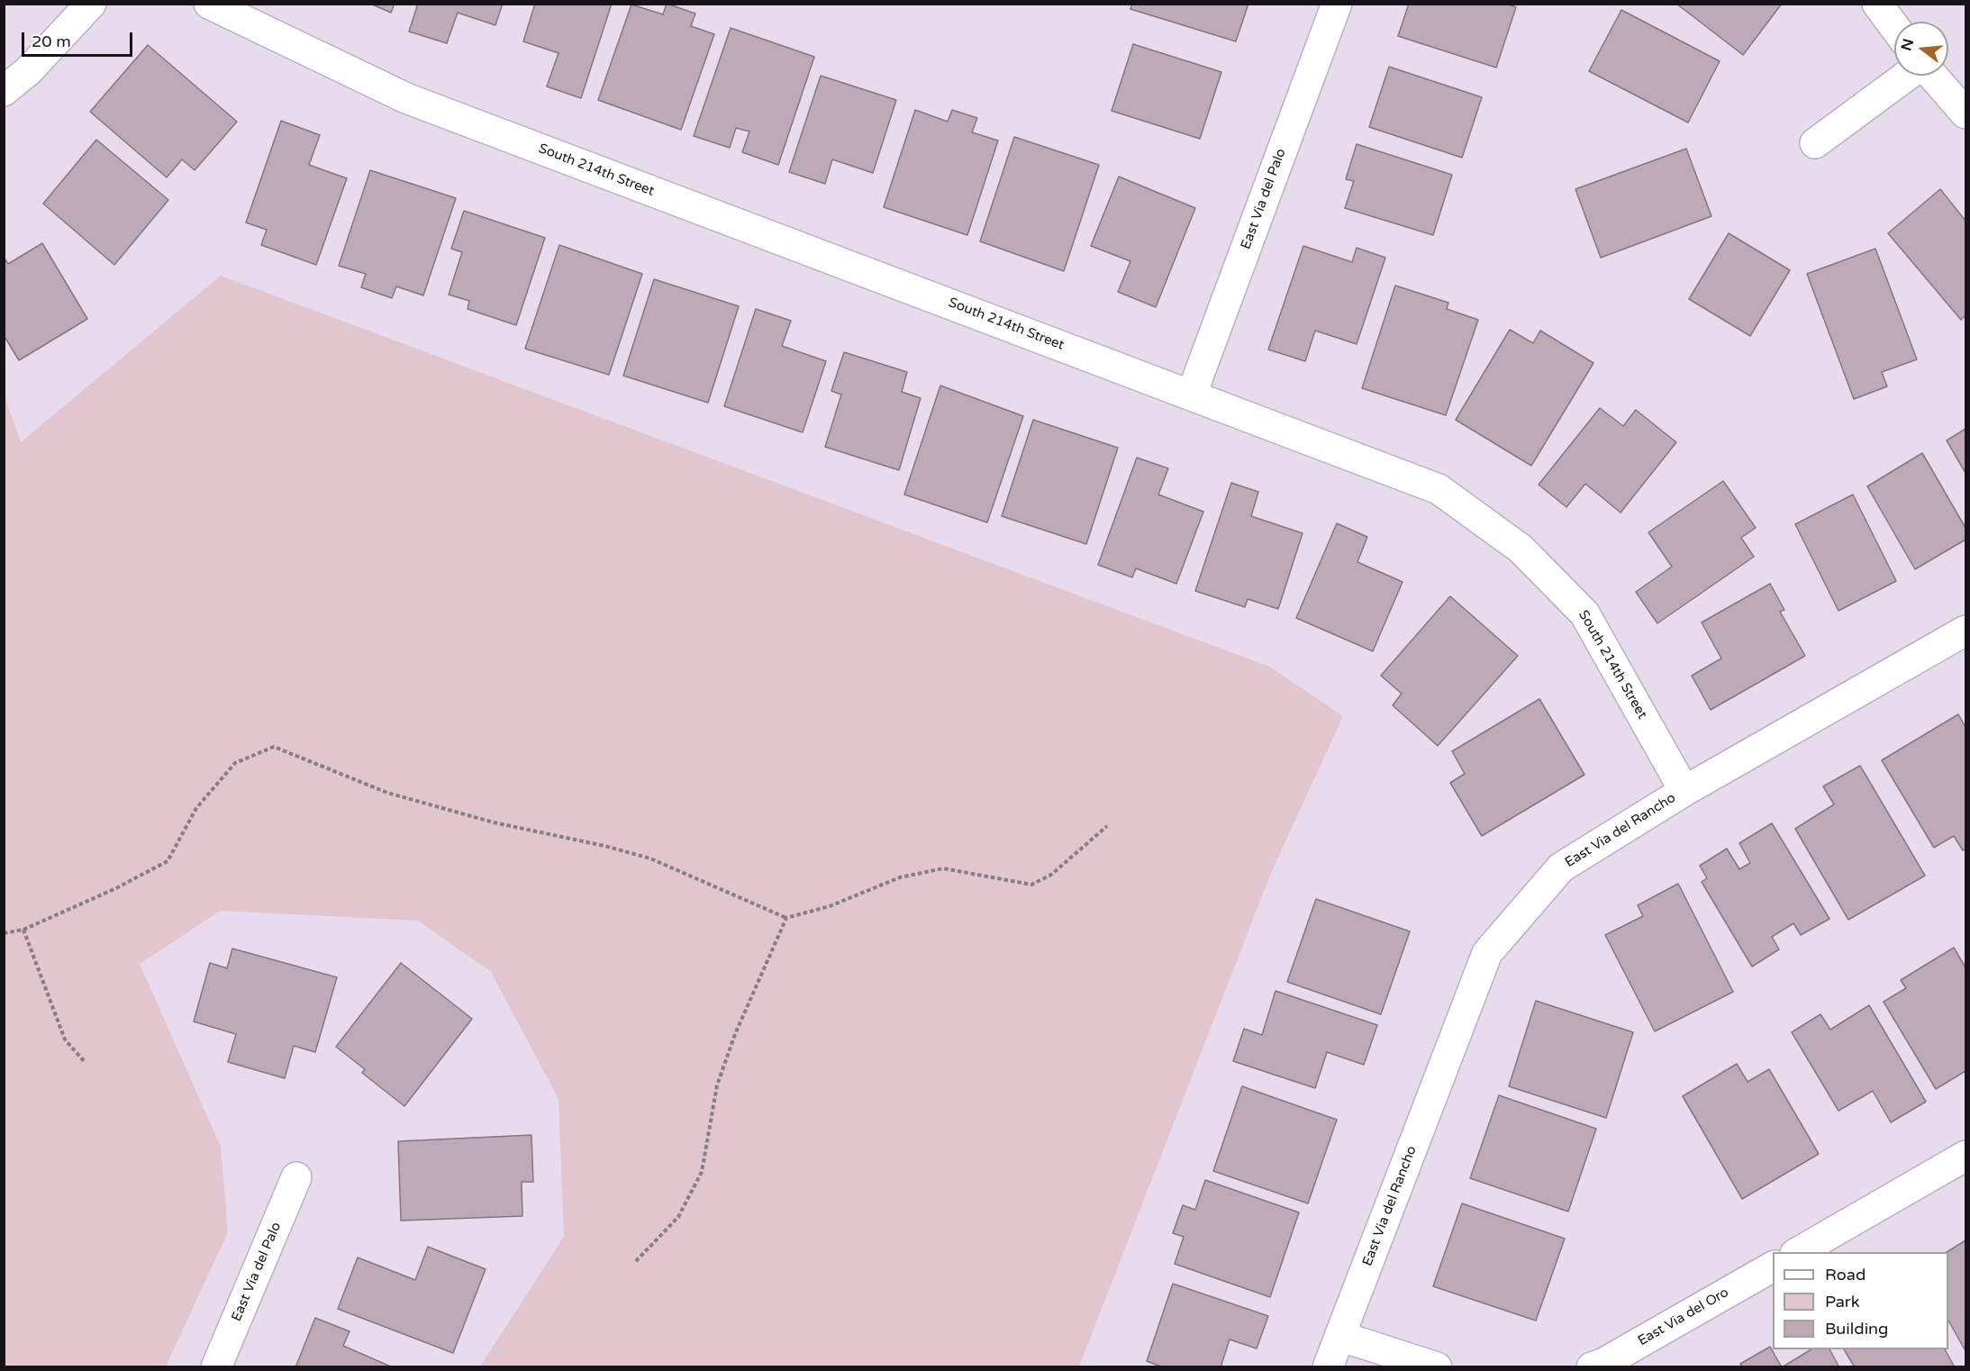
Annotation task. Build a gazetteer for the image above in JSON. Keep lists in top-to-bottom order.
{
  "streets": {
    "street": [
      "South 214th Street",
      "East Via del Palo",
      "East Via del Rancho",
      "East Via del Oro"
    ]
  },
  "crossings": [
    ["South 214th Street", "East Via del Palo"],
    ["South 214th Street", "East Via del Rancho"]
  ],
  "legend": ["Road", "Park", "Building"],
  "scale_bar": "20 m",
  "north": "left"
}
